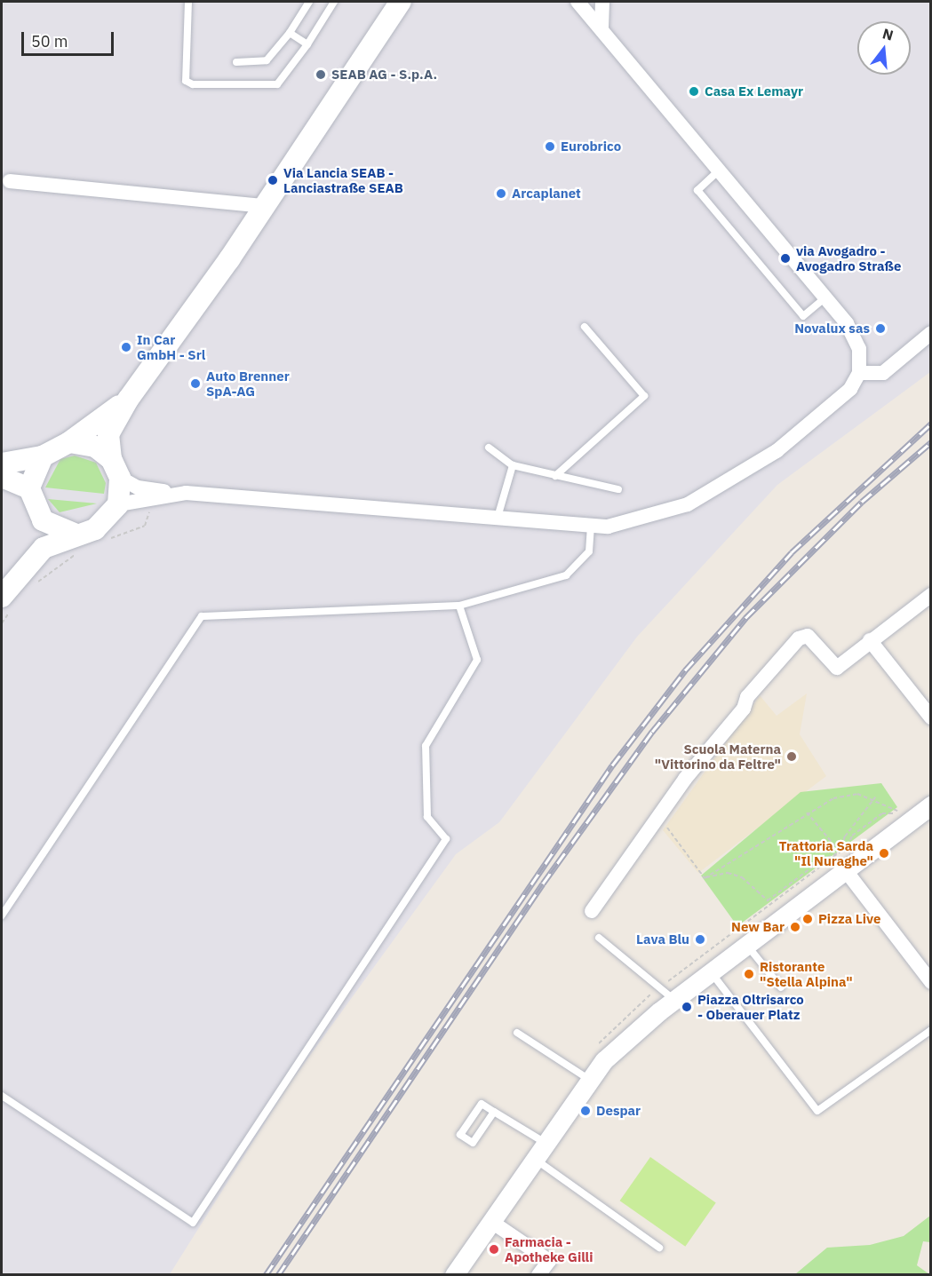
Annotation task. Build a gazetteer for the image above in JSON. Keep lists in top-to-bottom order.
{
  "places": [
    "SEAB AG - S.p.A.",
    "Casa Ex Lemayr",
    "Eurobrico",
    "Via Lancia SEAB - Lanciastraße SEAB",
    "Arcaplanet",
    "via Avogadro - Avogadro Straße",
    "Novalux sas",
    "In Car GmbH - Srl",
    "Auto Brenner SpA-AG",
    "Scuola Materna \"Vittorino da Feltre\"",
    "Trattoria Sarda \"Il Nuraghe\"",
    "Pizza Live",
    "New Bar",
    "Lava Blu",
    "Ristorante \"Stella Alpina\"",
    "Piazza Oltrisarco - Oberauer Platz",
    "Despar",
    "Farmacia - Apotheke Gilli"
  ],
  "scale_bar": "50 m",
  "north": "top"
}
